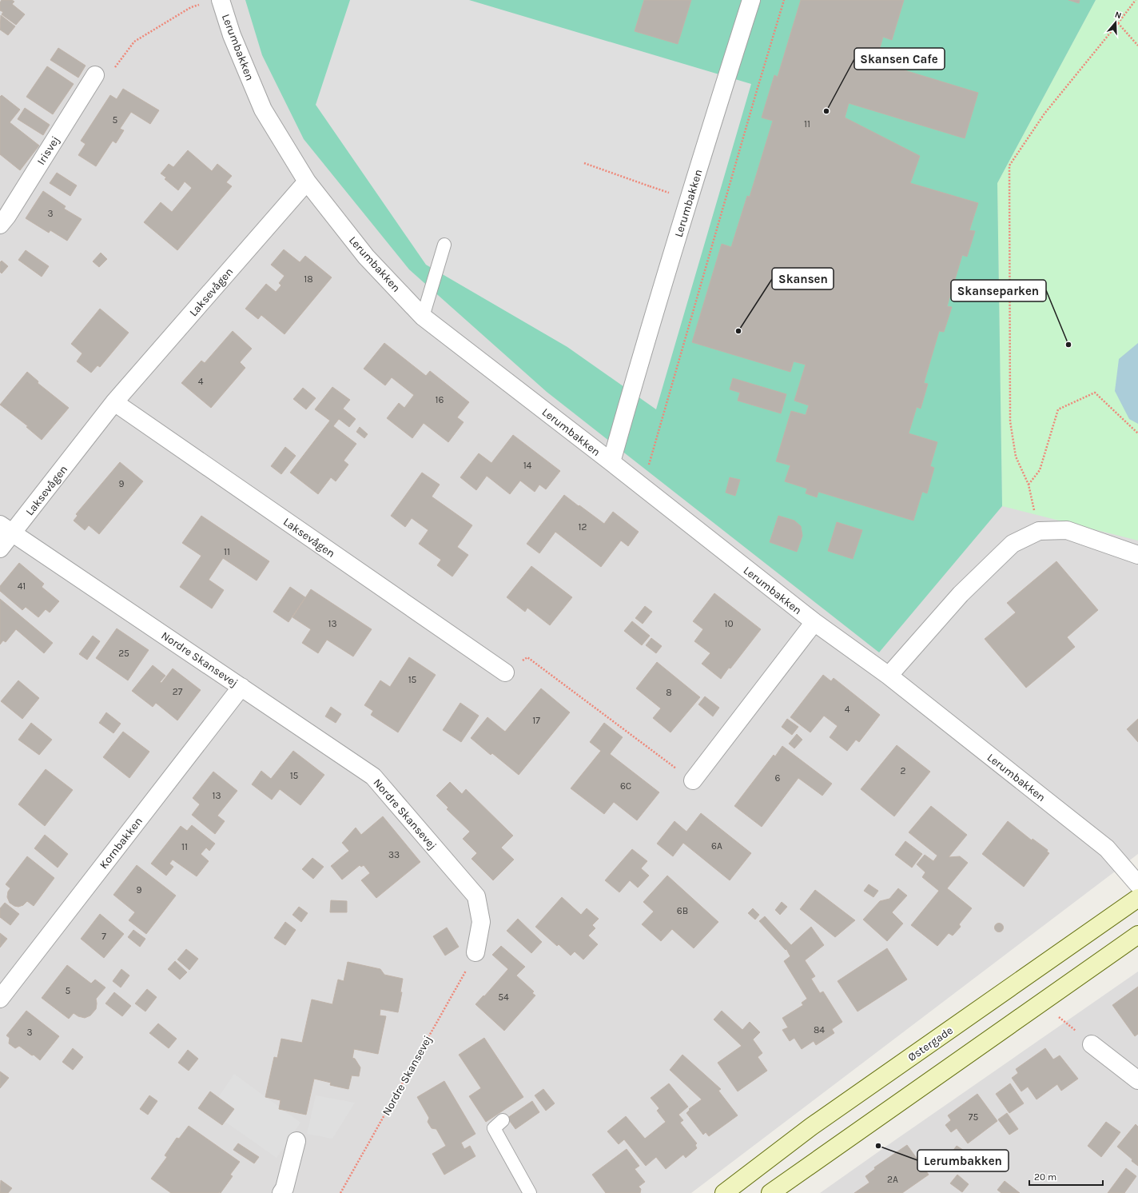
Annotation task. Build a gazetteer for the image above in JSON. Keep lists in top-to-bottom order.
{
  "streets": {
    "main road": ["Østergade"],
    "street": [
      "Lerumbakken",
      "Irisvej",
      "Laksevågen",
      "Nordre Skansevej",
      "Kornbakken"
    ]
  },
  "crossings": [
    ["Lerumbakken", "Laksevågen"],
    ["Laksevågen", "Nordre Skansevej"],
    ["Nordre Skansevej", "Kornbakken"]
  ],
  "places": [
    "Skansen Cafe",
    "Skansen",
    "Skanseparken",
    "Lerumbakken"
  ],
  "house_numbers": [
    "5",
    "11",
    "3",
    "18",
    "4",
    "16",
    "14",
    "9",
    "12",
    "11",
    "41",
    "13",
    "10",
    "25",
    "15",
    "27",
    "8",
    "4",
    "17",
    "2",
    "15",
    "6",
    "6C",
    "13",
    "6A",
    "11",
    "33",
    "9",
    "6B",
    "7",
    "5",
    "54",
    "84",
    "3",
    "75",
    "2A"
  ],
  "scale_bar": "20 m",
  "north": "top"
}
